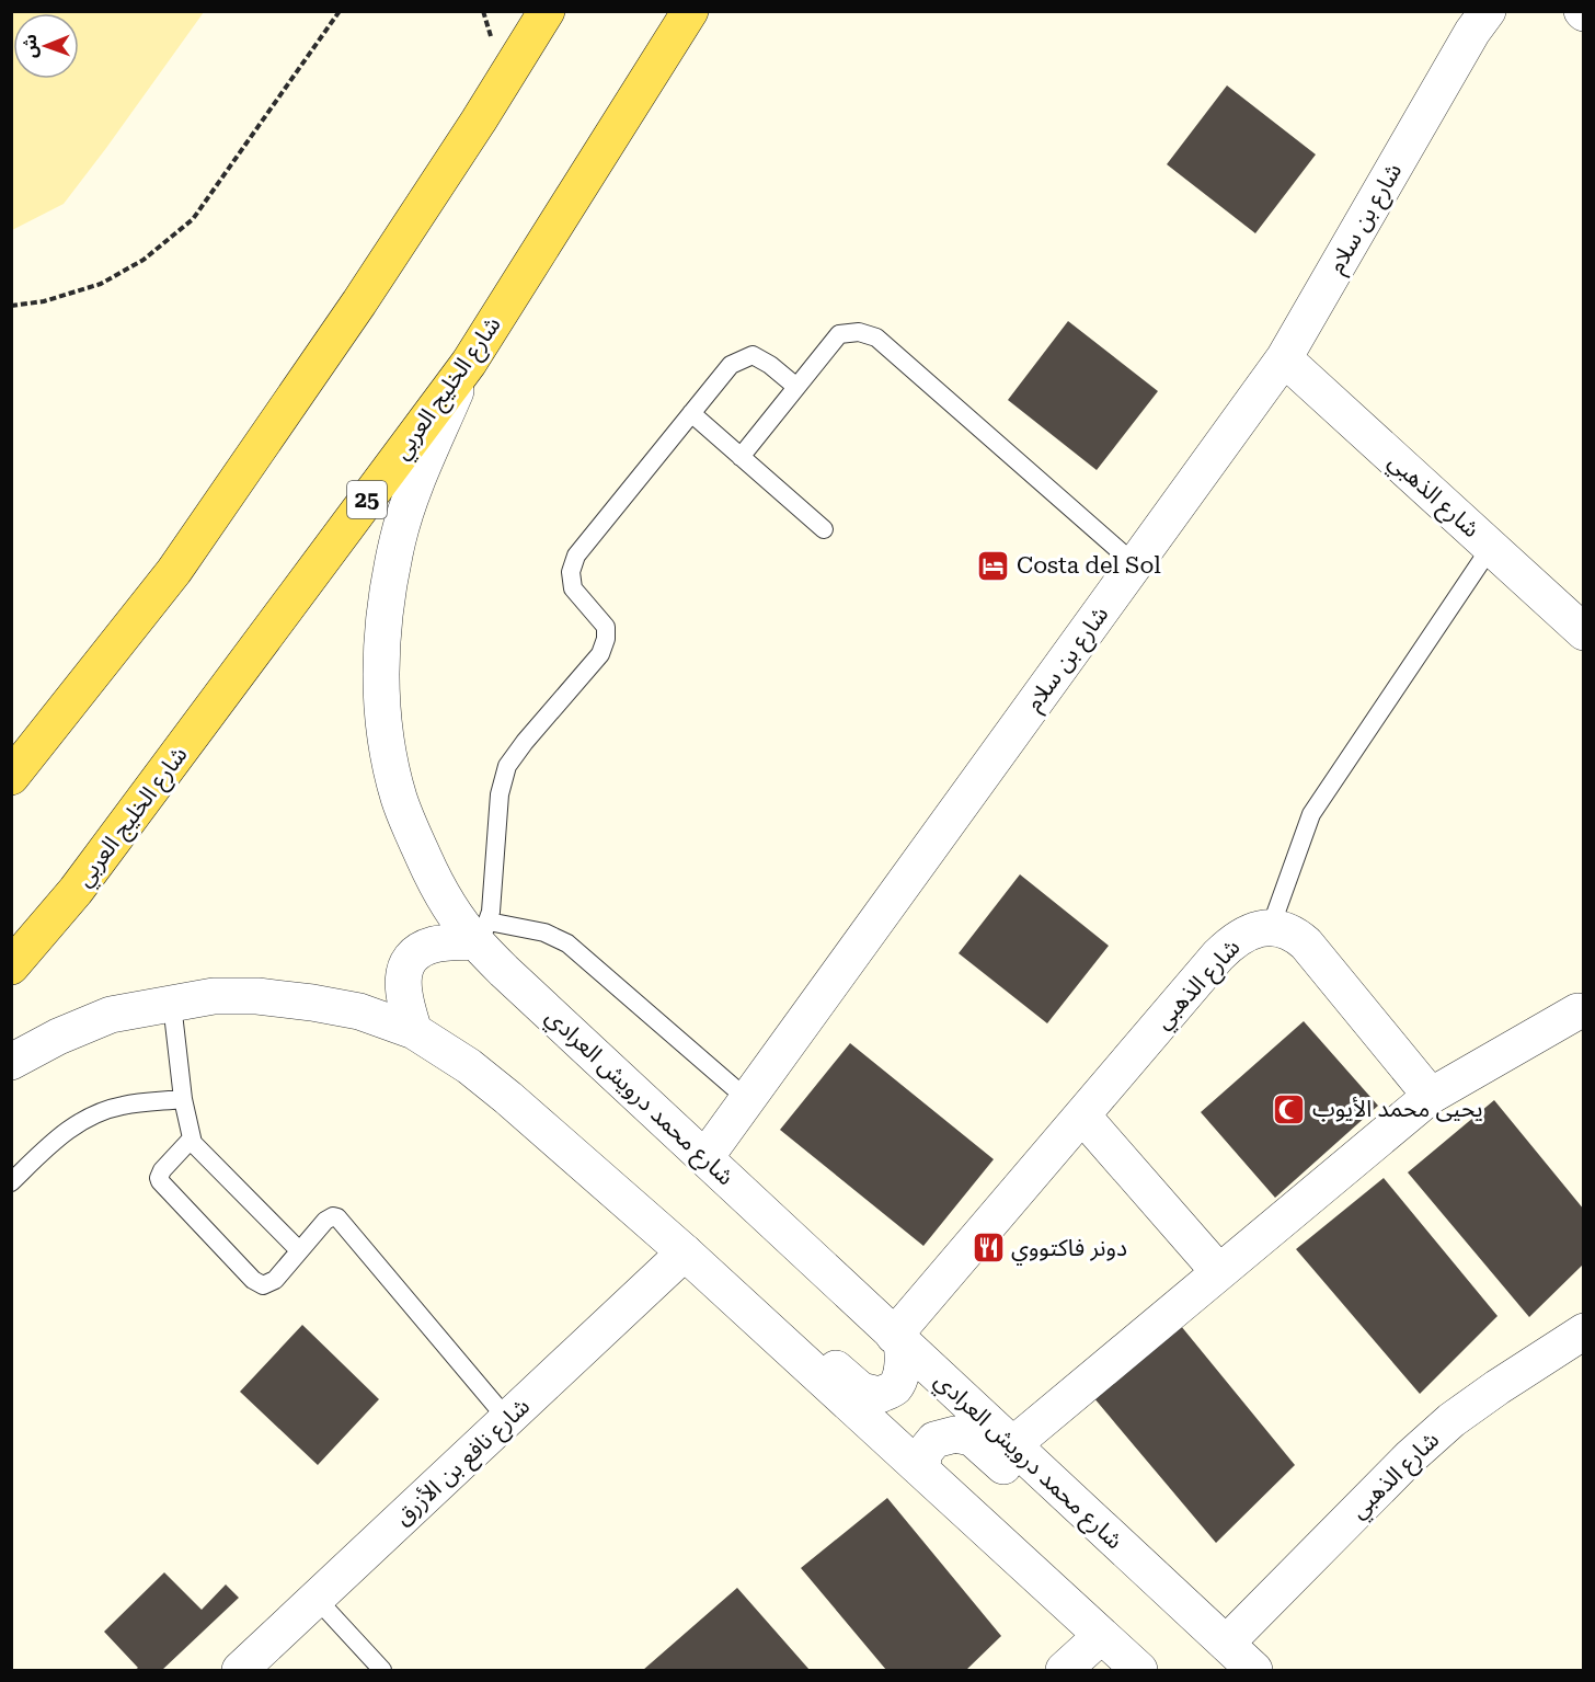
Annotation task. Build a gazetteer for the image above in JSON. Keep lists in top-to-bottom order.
{
  "streets": {
    "main road": ["شارع الخليج العربي", "25"],
    "street": [
      "شارع بن سلام",
      "شارع الذهبي",
      "شارع محمد درويش العرادي",
      "شارع نافع بن الأزرق"
    ]
  },
  "crossings": [
    ["شارع بن سلام", "شارع الذهبي"],
    ["شارع بن سلام", "شارع محمد درويش العرادي"],
    ["شارع الخليج العربي", "شارع محمد درويش العرادي"],
    ["شارع الذهبي", "شارع محمد درويش العرادي"]
  ],
  "places": {
    "hotel": ["Costa del Sol"],
    "mosque": ["يحيى محمد الأيوب"],
    "restaurant": ["دونر فاكتووي"]
  },
  "north": "left"
}
